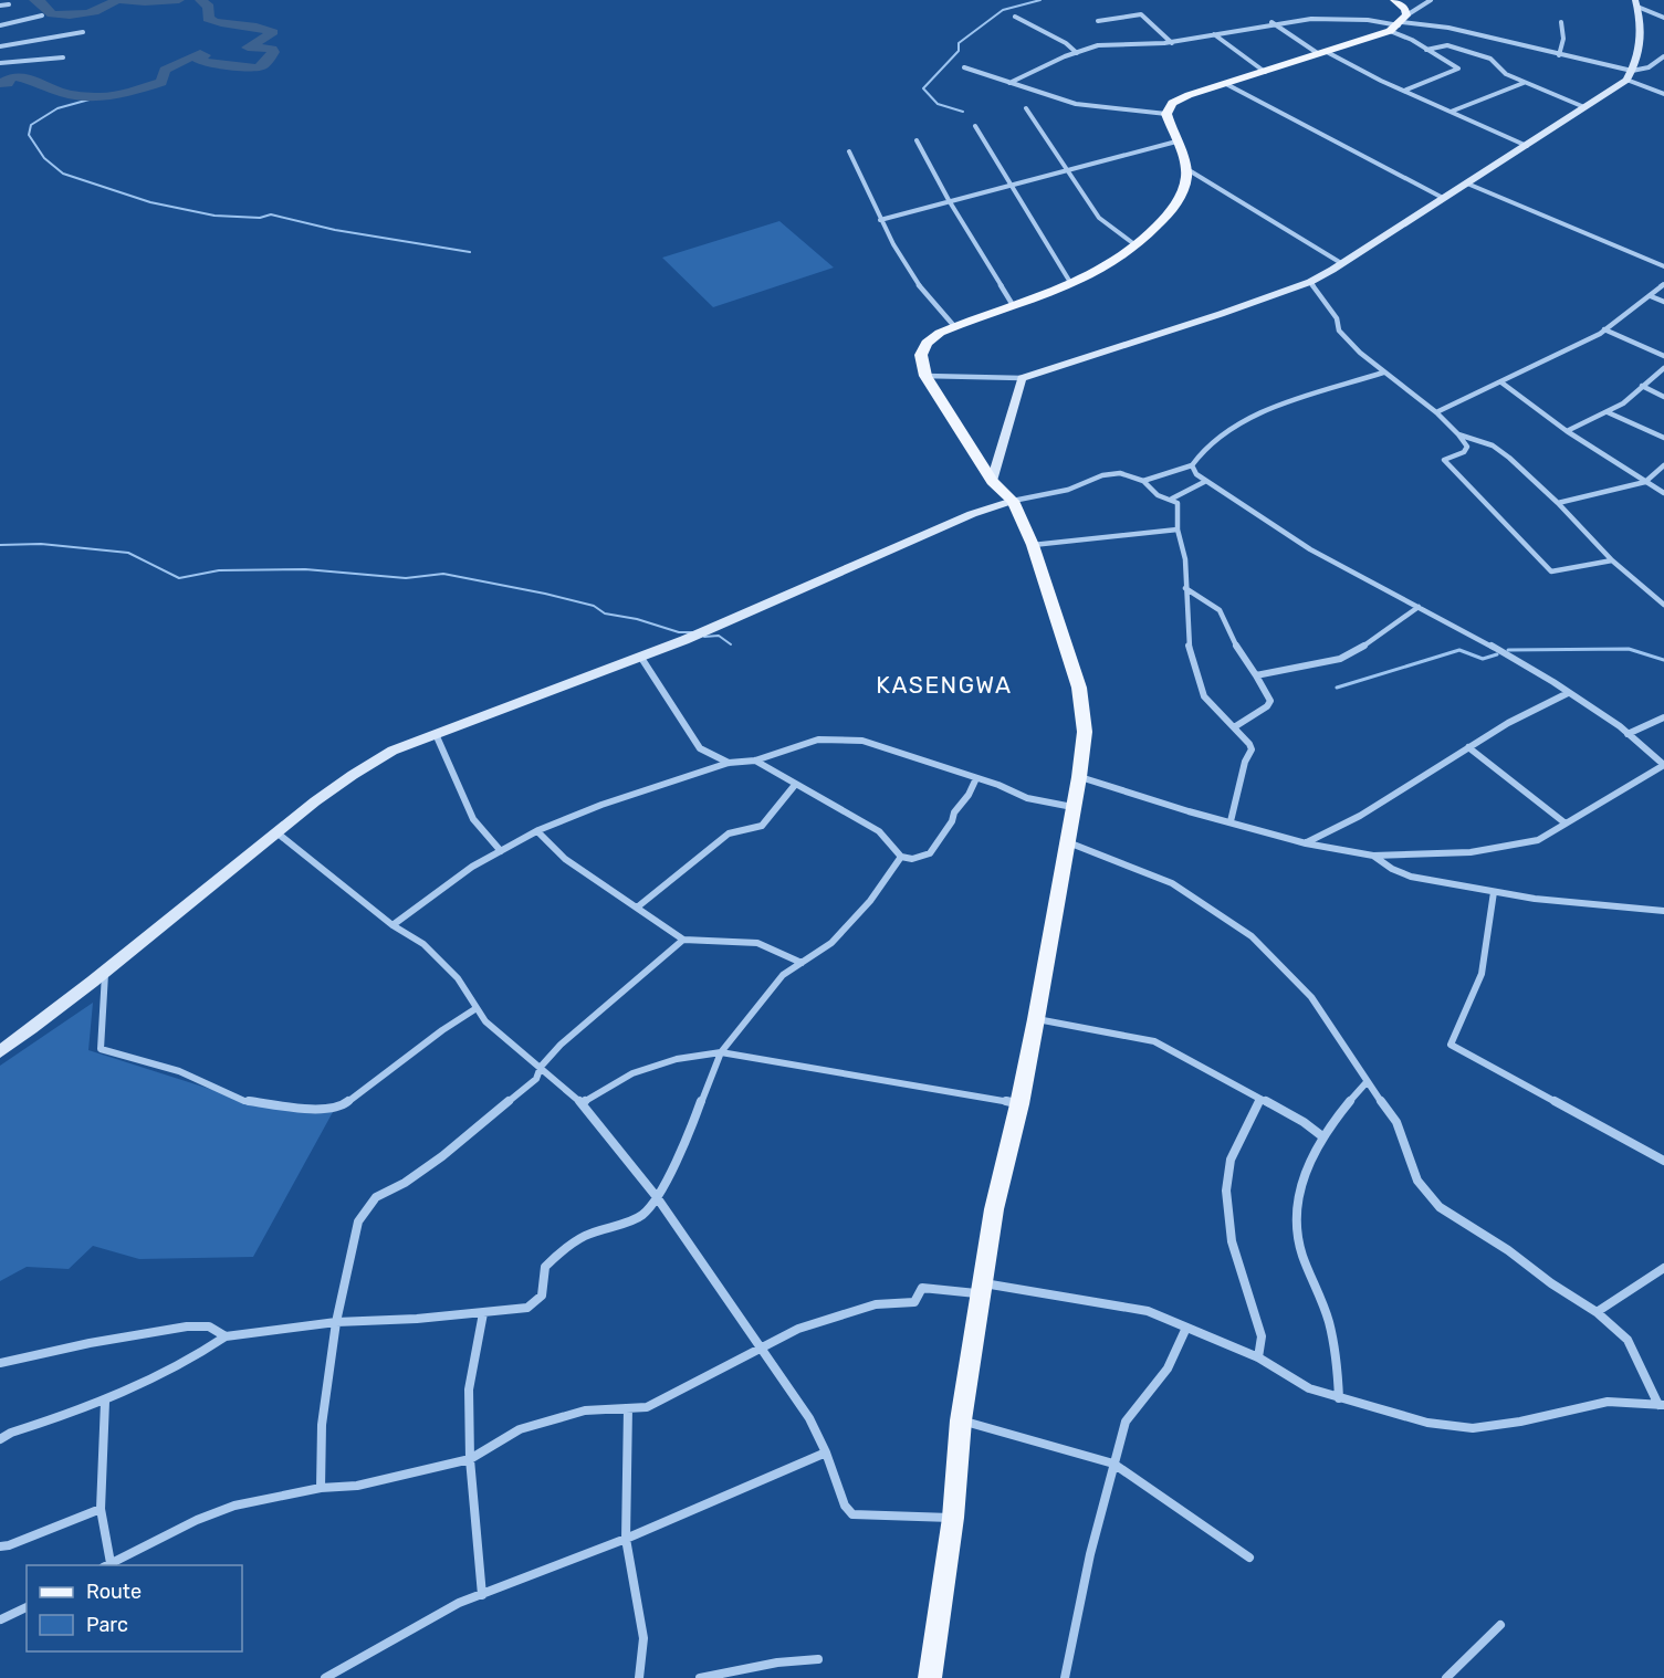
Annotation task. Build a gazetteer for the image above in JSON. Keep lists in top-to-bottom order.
{
  "districts": ["KASENGWA"],
  "legend": ["Route", "Parc"]
}
